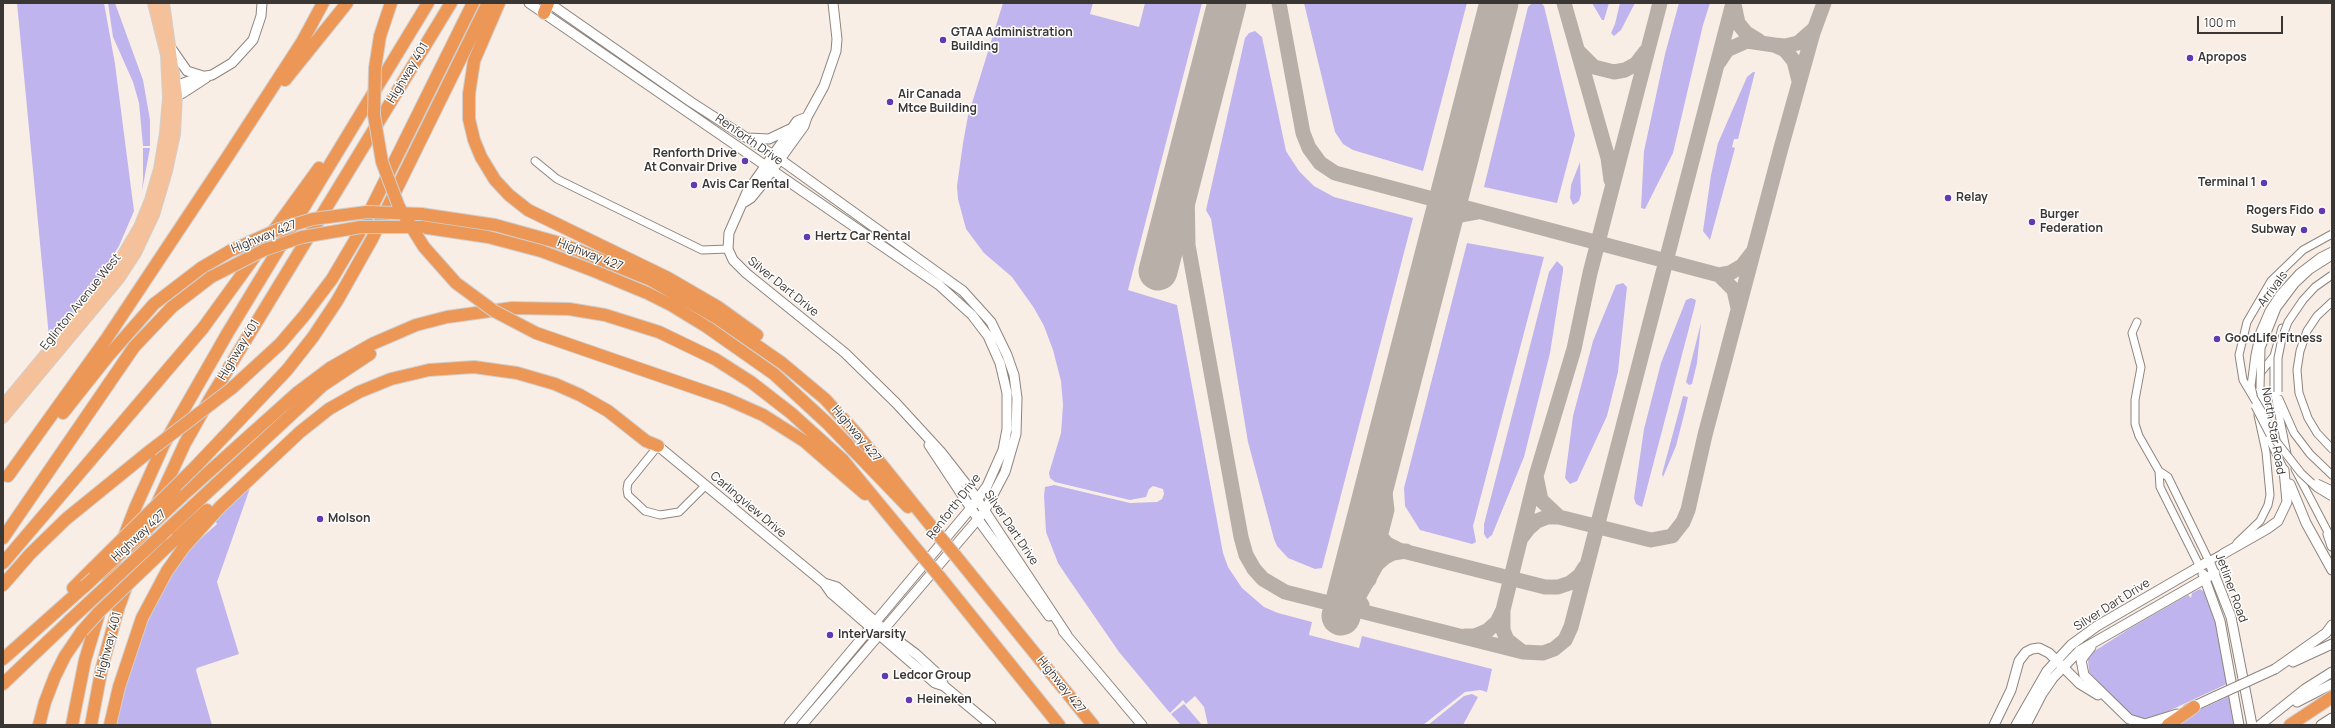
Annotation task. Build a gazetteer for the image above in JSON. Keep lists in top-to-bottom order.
{
  "streets": {
    "highway": ["Highway 401", "Highway 427"],
    "main road": ["Eglinton Avenue West"],
    "street": [
      "Renforth Drive",
      "Silver Dart Drive",
      "Arrivals",
      "North Star Road",
      "Carlingview Drive",
      "Jetliner Road"
    ]
  },
  "crossings": [
    ["Renforth Drive", "Silver Dart Drive"],
    ["Renforth Drive", "Carlingview Drive"],
    ["Silver Dart Drive", "North Star Road"],
    ["Silver Dart Drive", "Jetliner Road"],
    ["Arrivals", "North Star Road"],
    ["North Star Road", "Jetliner Road"]
  ],
  "places": [
    "GTAA Administration Building",
    "Apropos",
    "Air Canada Mtce Building",
    "Renforth Drive At Convair Drive",
    "Terminal 1",
    "Avis Car Rental",
    "Relay",
    "Rogers Fido",
    "Burger Federation",
    "Subway",
    "Hertz Car Rental",
    "GoodLife Fitness",
    "Molson",
    "InterVarsity",
    "Ledcor Group",
    "Heineken"
  ],
  "scale_bar": "100 m"
}
